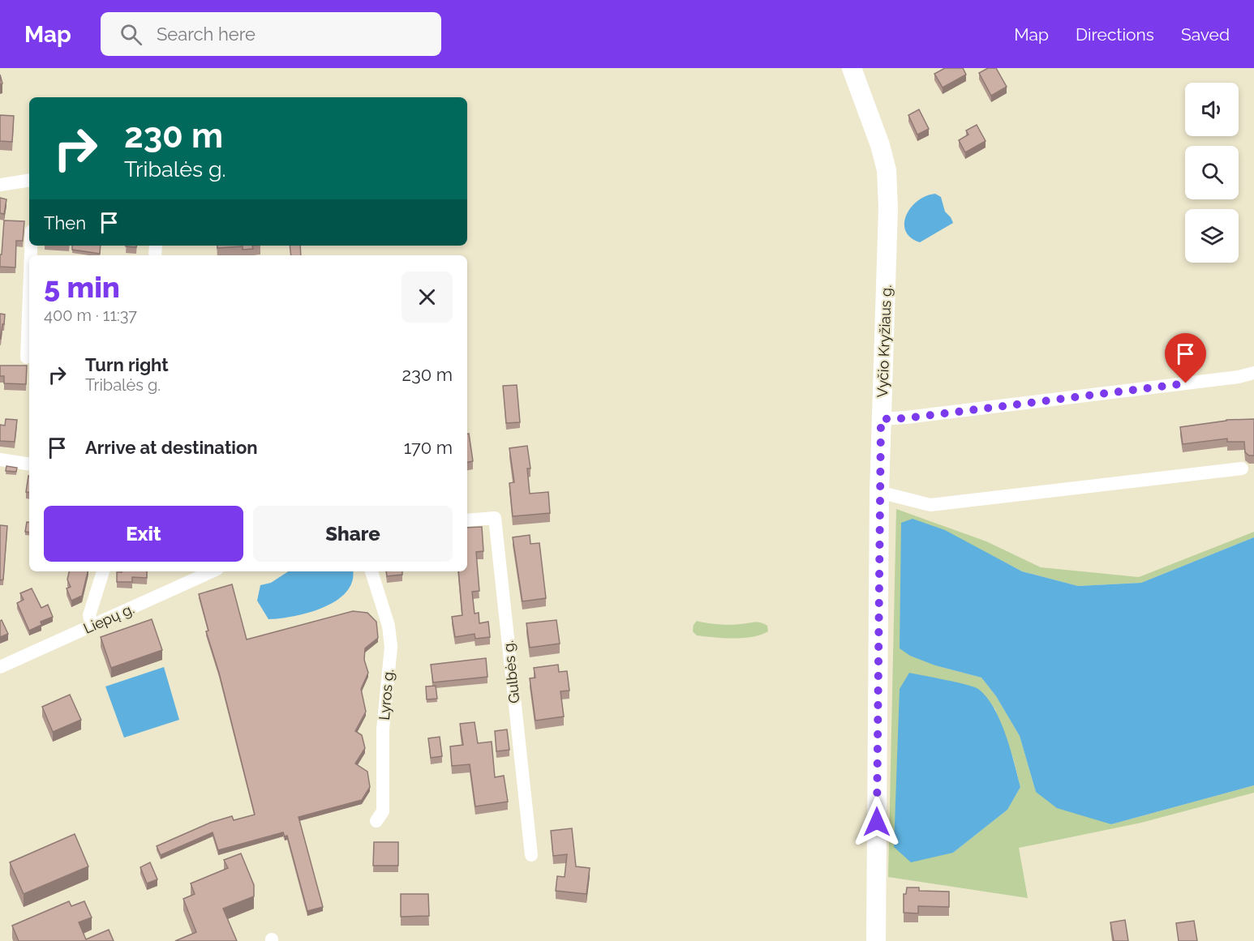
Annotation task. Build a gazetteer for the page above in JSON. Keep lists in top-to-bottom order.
{
  "streets": {
    "street": [
      "Vyčio Kryžiaus g.",
      "Liepų g.",
      "Gulbės g.",
      "Lyros g."
    ]
  },
  "page": {
    "header": "Map",
    "search": "Search here",
    "nav": ["Map", "Directions", "Saved"],
    "turn": ["230 m", "Tribalės g."],
    "then": "Then",
    "heading": ["5 min", "400 m · 11:37"],
    "list": [
      {
        "name": "Turn right",
        "note": "Tribalės g.",
        "value": "230 m"
      },
      {
        "name": "Arrive at destination",
        "value": "170 m"
      }
    ],
    "buttons": ["Exit", "Share"]
  }
}
